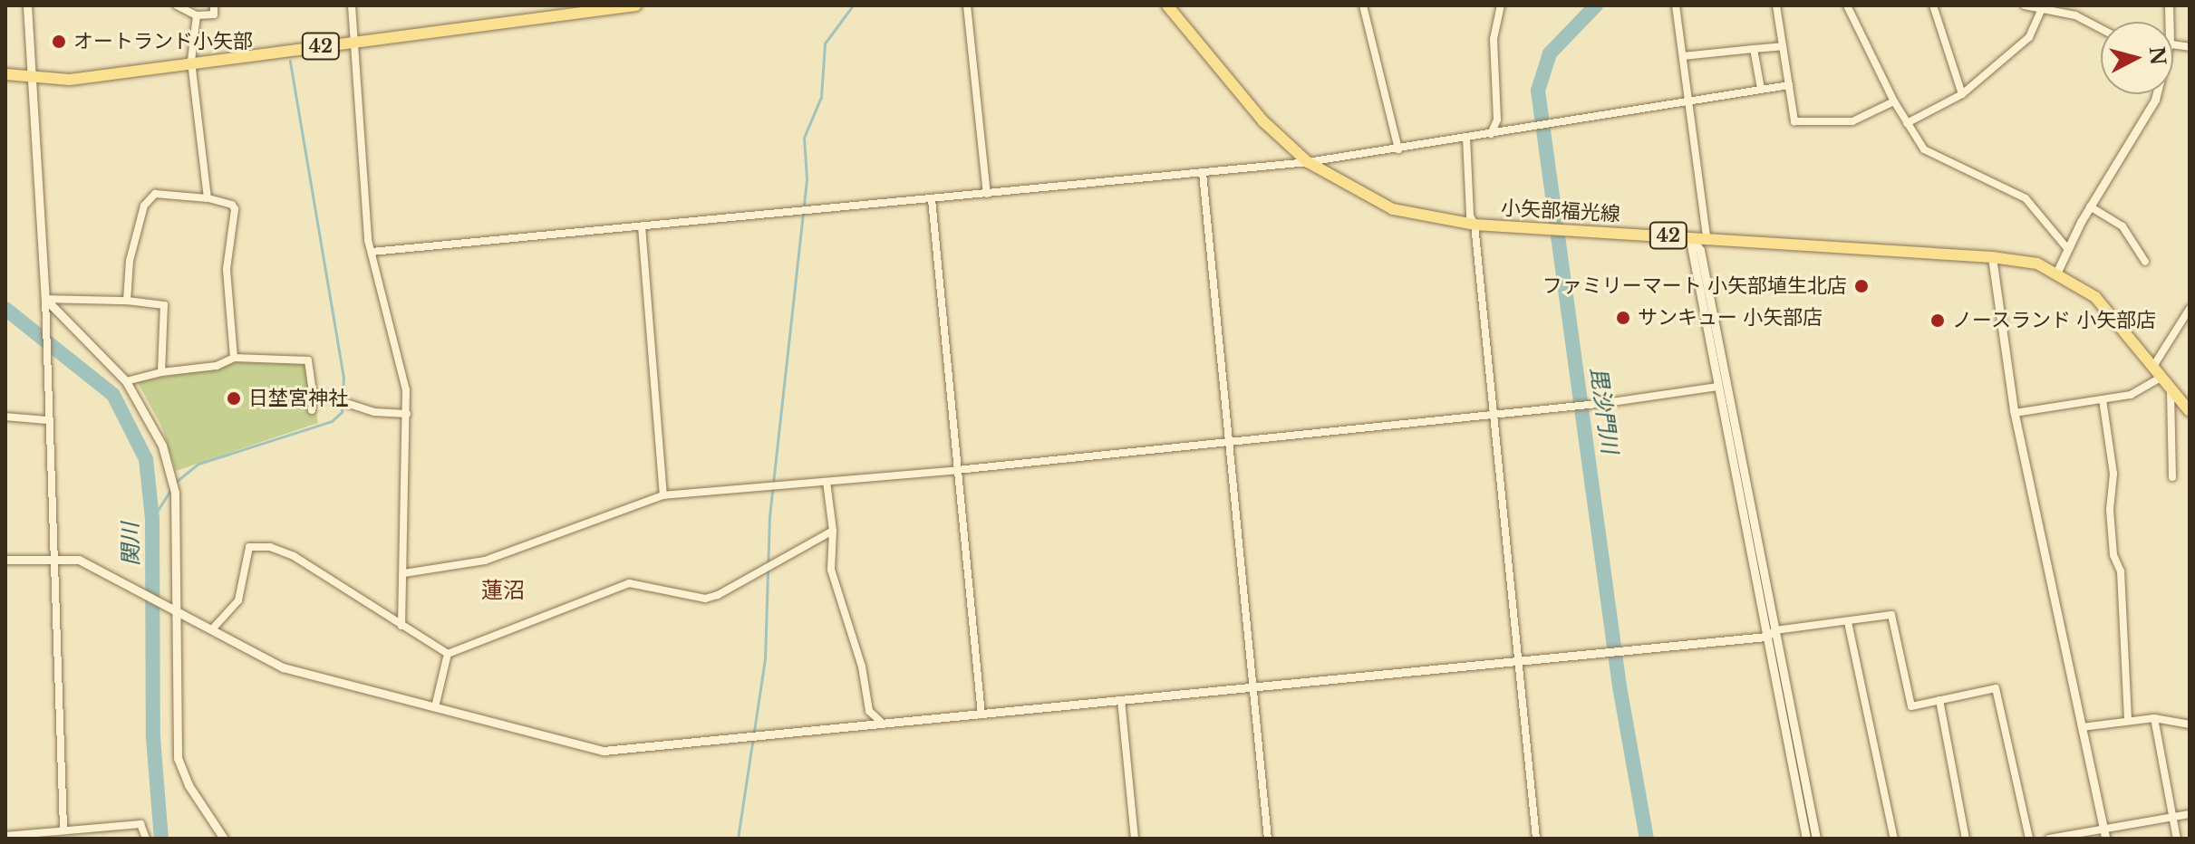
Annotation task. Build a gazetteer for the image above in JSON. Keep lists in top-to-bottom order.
{
  "streets": {
    "main road": ["42", "小矢部福光線"]
  },
  "districts": ["蓮沼"],
  "water": ["毘沙門川", "関川"],
  "places": [
    "オートランド小矢部",
    "ファミリーマート 小矢部埴生北店",
    "サンキュー 小矢部店",
    "ノースランド 小矢部店",
    "日埜宮神社"
  ],
  "north": "right"
}
